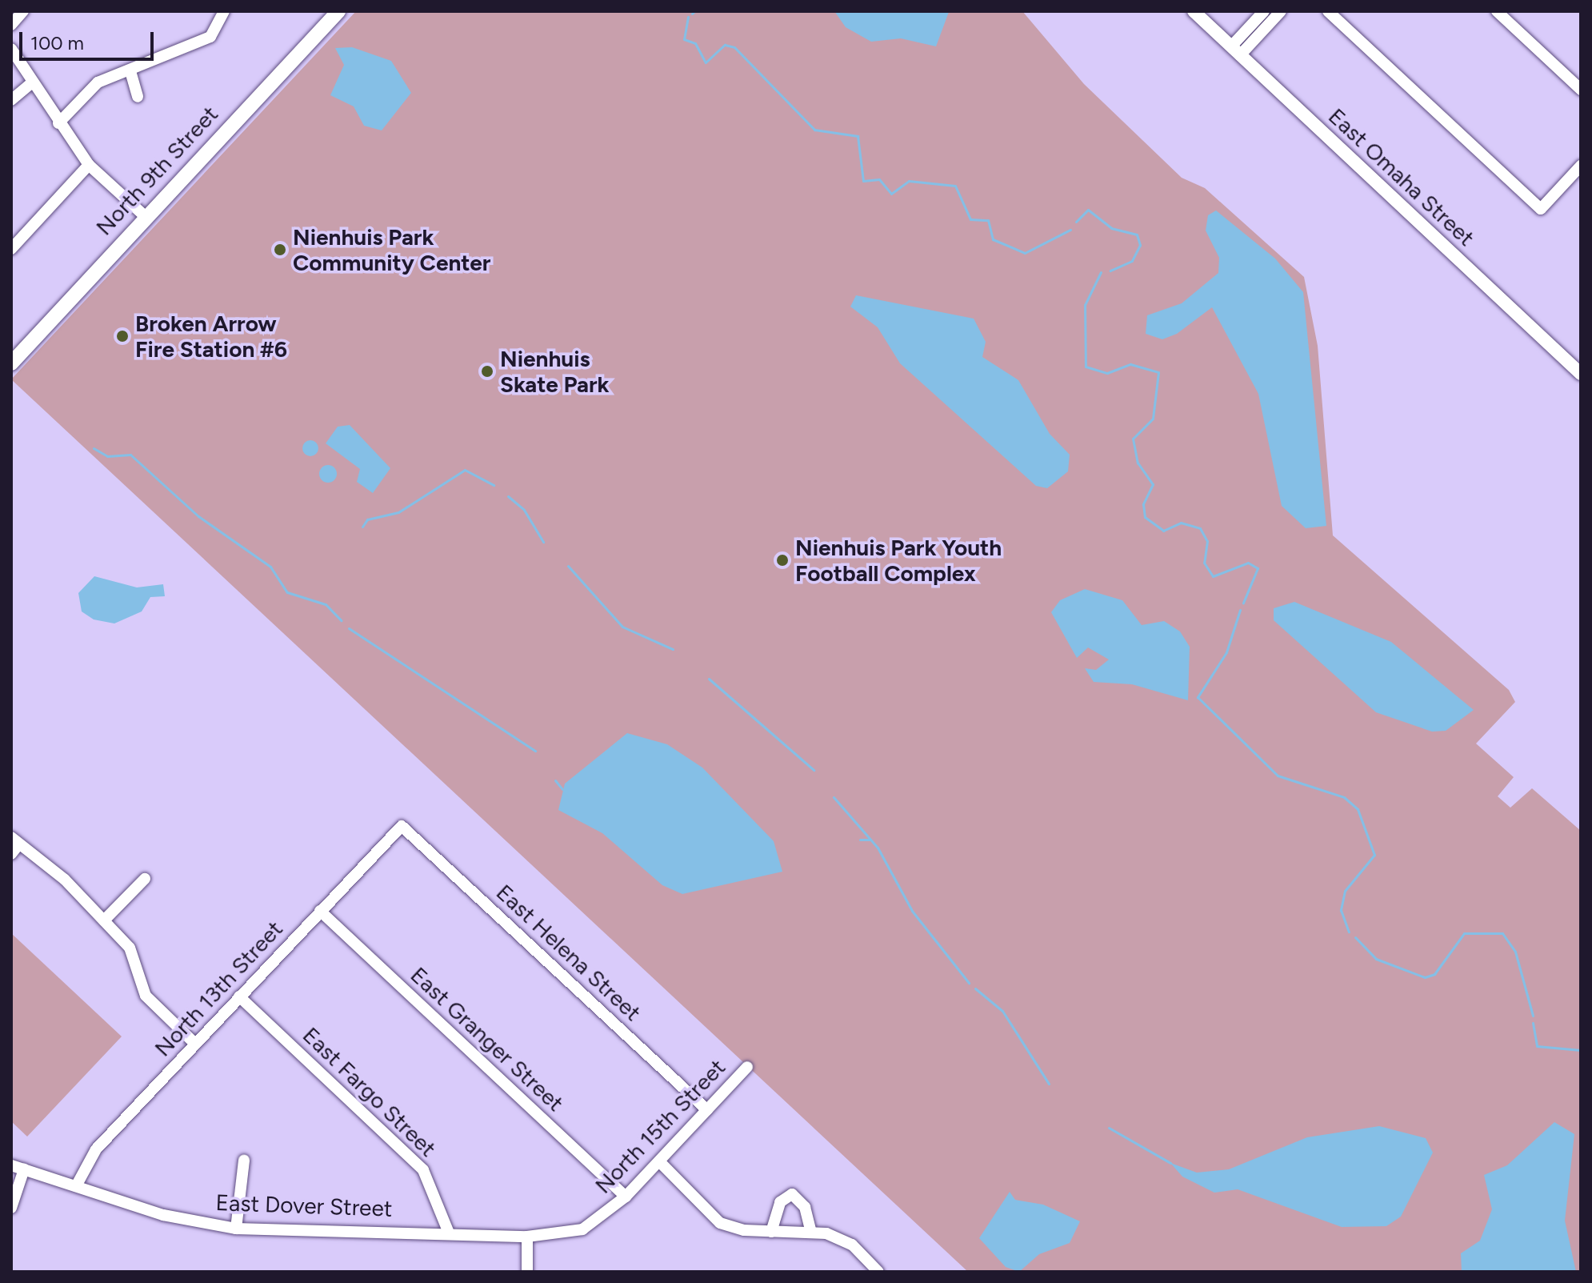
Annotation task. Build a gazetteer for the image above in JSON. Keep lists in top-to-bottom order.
{
  "streets": {
    "main road": ["North 9th Street"],
    "street": [
      "East Omaha Street",
      "East Helena Street",
      "North 13th Street",
      "East Granger Street",
      "East Fargo Street",
      "North 15th Street",
      "East Dover Street"
    ]
  },
  "crossings": [
    ["East Helena Street", "North 13th Street"],
    ["East Helena Street", "North 15th Street"],
    ["North 13th Street", "East Granger Street"],
    ["North 13th Street", "East Fargo Street"],
    ["North 13th Street", "East Dover Street"],
    ["East Granger Street", "North 15th Street"],
    ["East Fargo Street", "East Dover Street"],
    ["North 15th Street", "East Dover Street"]
  ],
  "places": [
    "Nienhuis Park Community Center",
    "Broken Arrow Fire Station #6",
    "Nienhuis Skate Park",
    "Nienhuis Park Youth Football Complex"
  ],
  "scale_bar": "100 m"
}
